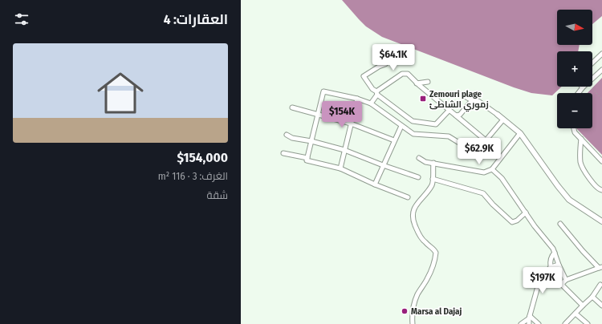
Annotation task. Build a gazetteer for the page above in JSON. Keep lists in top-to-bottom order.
{
  "places": {
    "transit": ["Zemouri plage زموري الشاطئ"],
    "other": ["Marsa al Dajaj"]
  },
  "north": "right",
  "page": {
    "heading": "العقارات: 4",
    "map_buttons": ["+", "−"],
    "list": [
      {
        "name": "$154,000",
        "note": "الغرف: 3 · 116 m² · شقة"
      }
    ],
    "price": [
      "$64.1K",
      "$154K",
      "$62.9K",
      "$197K"
    ]
  }
}
